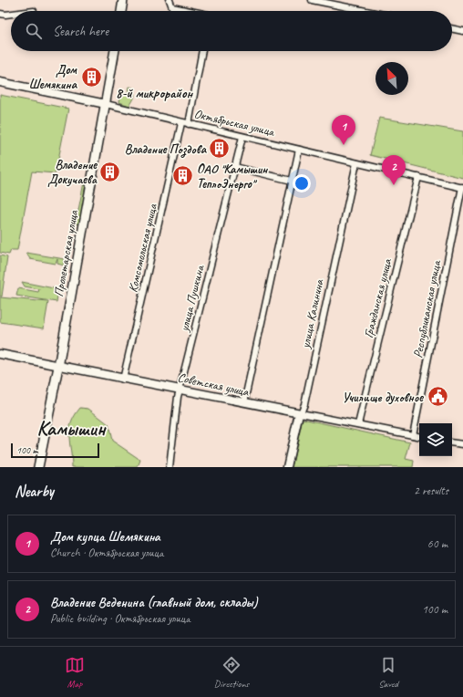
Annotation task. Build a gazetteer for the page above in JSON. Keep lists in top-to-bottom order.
{
  "streets": {
    "main road": ["Пролетарская улица"],
    "street": [
      "Октябрьская улица",
      "Комсомольская улица",
      "улица Пушкина",
      "Гражданская улица",
      "Республиканская улица",
      "улица Калинина",
      "Советская улица"
    ]
  },
  "crossings": [
    ["Октябрьская улица", "Комсомольская улица"],
    ["Октябрьская улица", "Пролетарская улица"],
    ["Октябрьская улица", "улица Пушкина"],
    ["Октябрьская улица", "Гражданская улица"],
    ["Октябрьская улица", "Республиканская улица"],
    ["Октябрьская улица", "улица Калинина"],
    ["Комсомольская улица", "Советская улица"],
    ["Пролетарская улица", "Советская улица"],
    ["улица Пушкина", "Советская улица"],
    ["Гражданская улица", "Советская улица"],
    ["Республиканская улица", "Советская улица"],
    ["улица Калинина", "Советская улица"]
  ],
  "districts": ["8-й микрорайон", "Камышин"],
  "places": {
    "building": [
      "Дом Шемякина",
      "Владение Поздова",
      "Владение Докучаева",
      "ОАО \"Камышин ТеплоЭнерго\""
    ],
    "public building": ["Училище духовное"]
  },
  "scale_bar": "100 m",
  "north": "top left",
  "page": {
    "search": "Search here",
    "pins": ["1", "2"],
    "scale": "100 m",
    "heading": ["Nearby", "2 results"],
    "list": [
      {
        "mark": "1",
        "name": "Дом купца Шемякина",
        "note": "Church · Октябрьская улица",
        "value": "60 m"
      },
      {
        "mark": "2",
        "name": "Владение Веденина (главный дом, склады)",
        "note": "Public building · Октябрьская улица",
        "value": "100 m"
      }
    ],
    "nav": ["Map", "Directions", "Saved"]
  }
}
